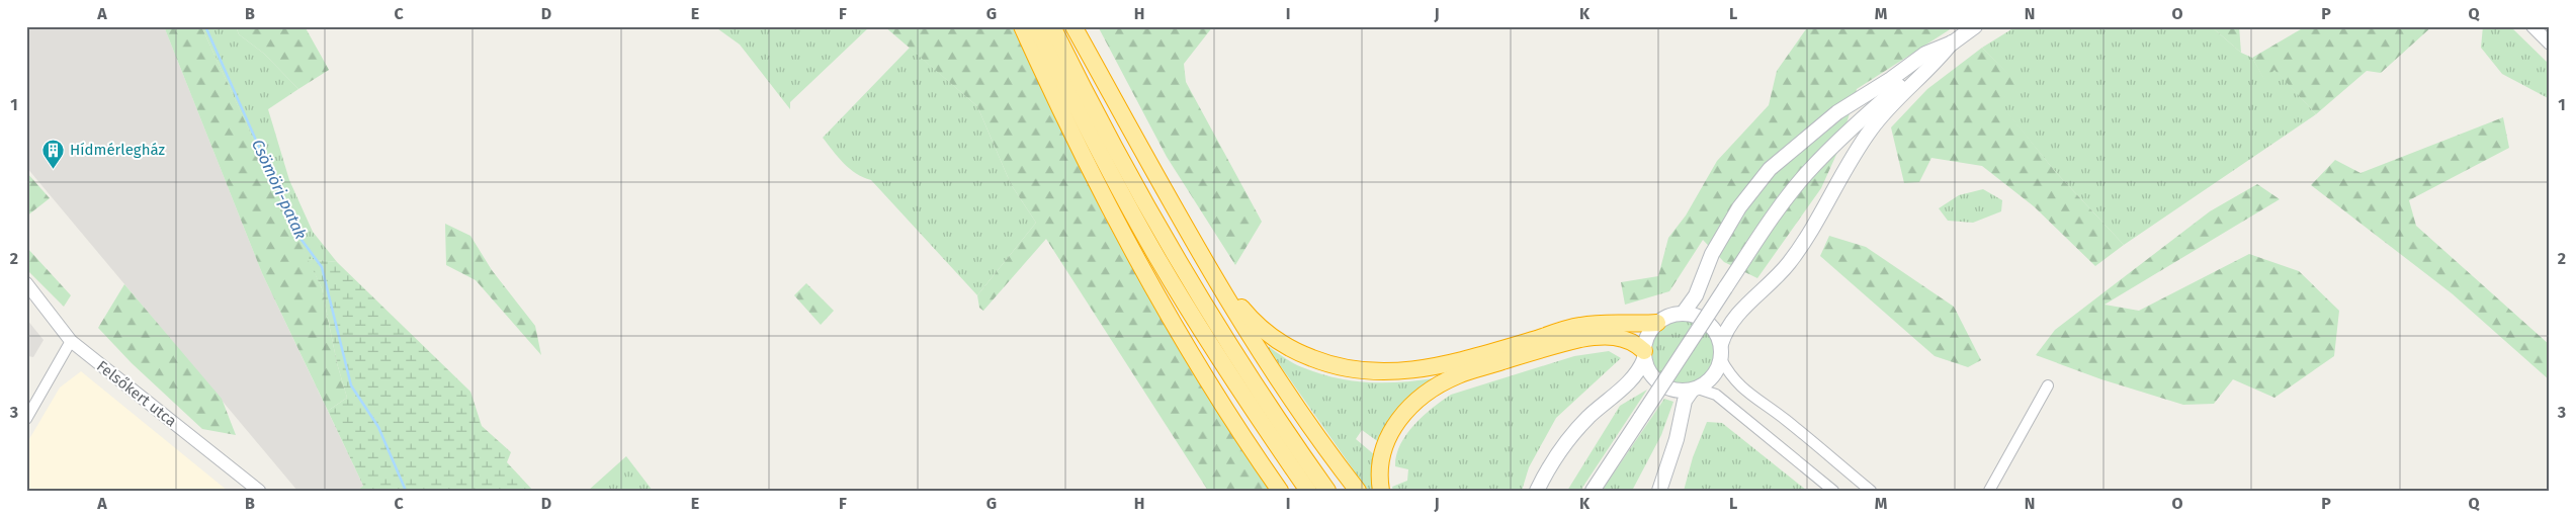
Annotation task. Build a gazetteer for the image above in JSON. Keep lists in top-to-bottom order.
{
  "streets": {
    "street": ["Felsőkert utca"]
  },
  "water": ["Csömöri-patak"],
  "places": {
    "building": ["Hídmérlegház"]
  },
  "grid": {
    "columns": [
      "A",
      "B",
      "C",
      "D",
      "E",
      "F",
      "G",
      "H",
      "I",
      "J",
      "K",
      "L",
      "M",
      "N",
      "O",
      "P",
      "Q"
    ],
    "rows": ["1", "2", "3"]
  }
}
